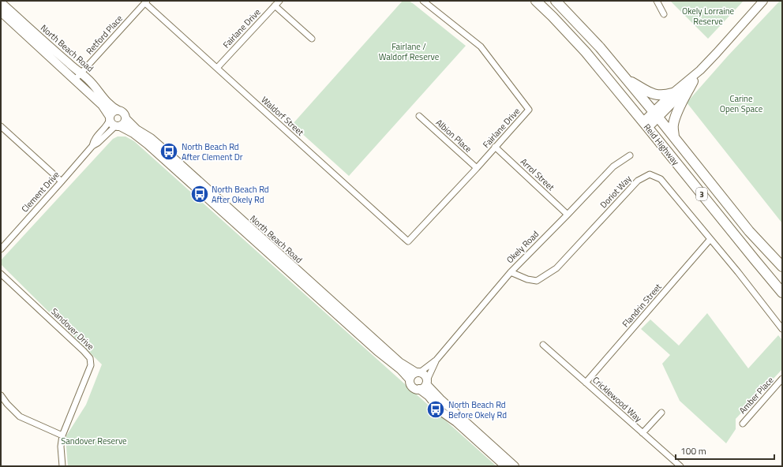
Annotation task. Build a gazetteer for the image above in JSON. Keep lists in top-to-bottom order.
{
  "streets": {
    "highway": ["Reid Highway", "3"],
    "main road": ["North Beach Road"],
    "street": [
      "Fairlane Drive",
      "Retford Place",
      "Waldorf Street",
      "Albion Place",
      "Arrol Street",
      "Clement Drive",
      "Doriot Way",
      "Okely Road",
      "Flandrin Street",
      "Sandover Drive",
      "Amber Place",
      "Cricklewood Way"
    ]
  },
  "crossings": [
    ["Fairlane Drive", "Waldorf Street"],
    ["Fairlane Drive", "Albion Place"],
    ["Fairlane Drive", "Arrol Street"],
    ["Retford Place", "North Beach Road"],
    ["Retford Place", "Waldorf Street"],
    ["North Beach Road", "Clement Drive"],
    ["North Beach Road", "Okely Road"],
    ["Arrol Street", "Okely Road"],
    ["Doriot Way", "Okely Road"],
    ["Doriot Way", "Flandrin Street"],
    ["Flandrin Street", "Cricklewood Way"]
  ],
  "parks": [
    "Okely Lorraine Reserve",
    "Fairlane / Waldorf Reserve",
    "Carine Open Space",
    "Sandover Reserve"
  ],
  "places": {
    "bus stop": ["North Beach Rd After Clement Dr", "North Beach Rd After Okely Rd", "North Beach Rd Before Okely Rd"]
  },
  "scale_bar": "100 m"
}
